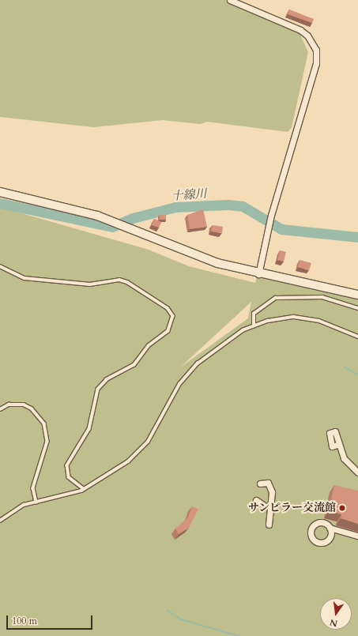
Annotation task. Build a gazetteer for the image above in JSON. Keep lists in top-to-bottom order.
{
  "water": ["十線川"],
  "places": ["サンピラー交流館"],
  "scale_bar": "100 m",
  "north": "bottom"
}
